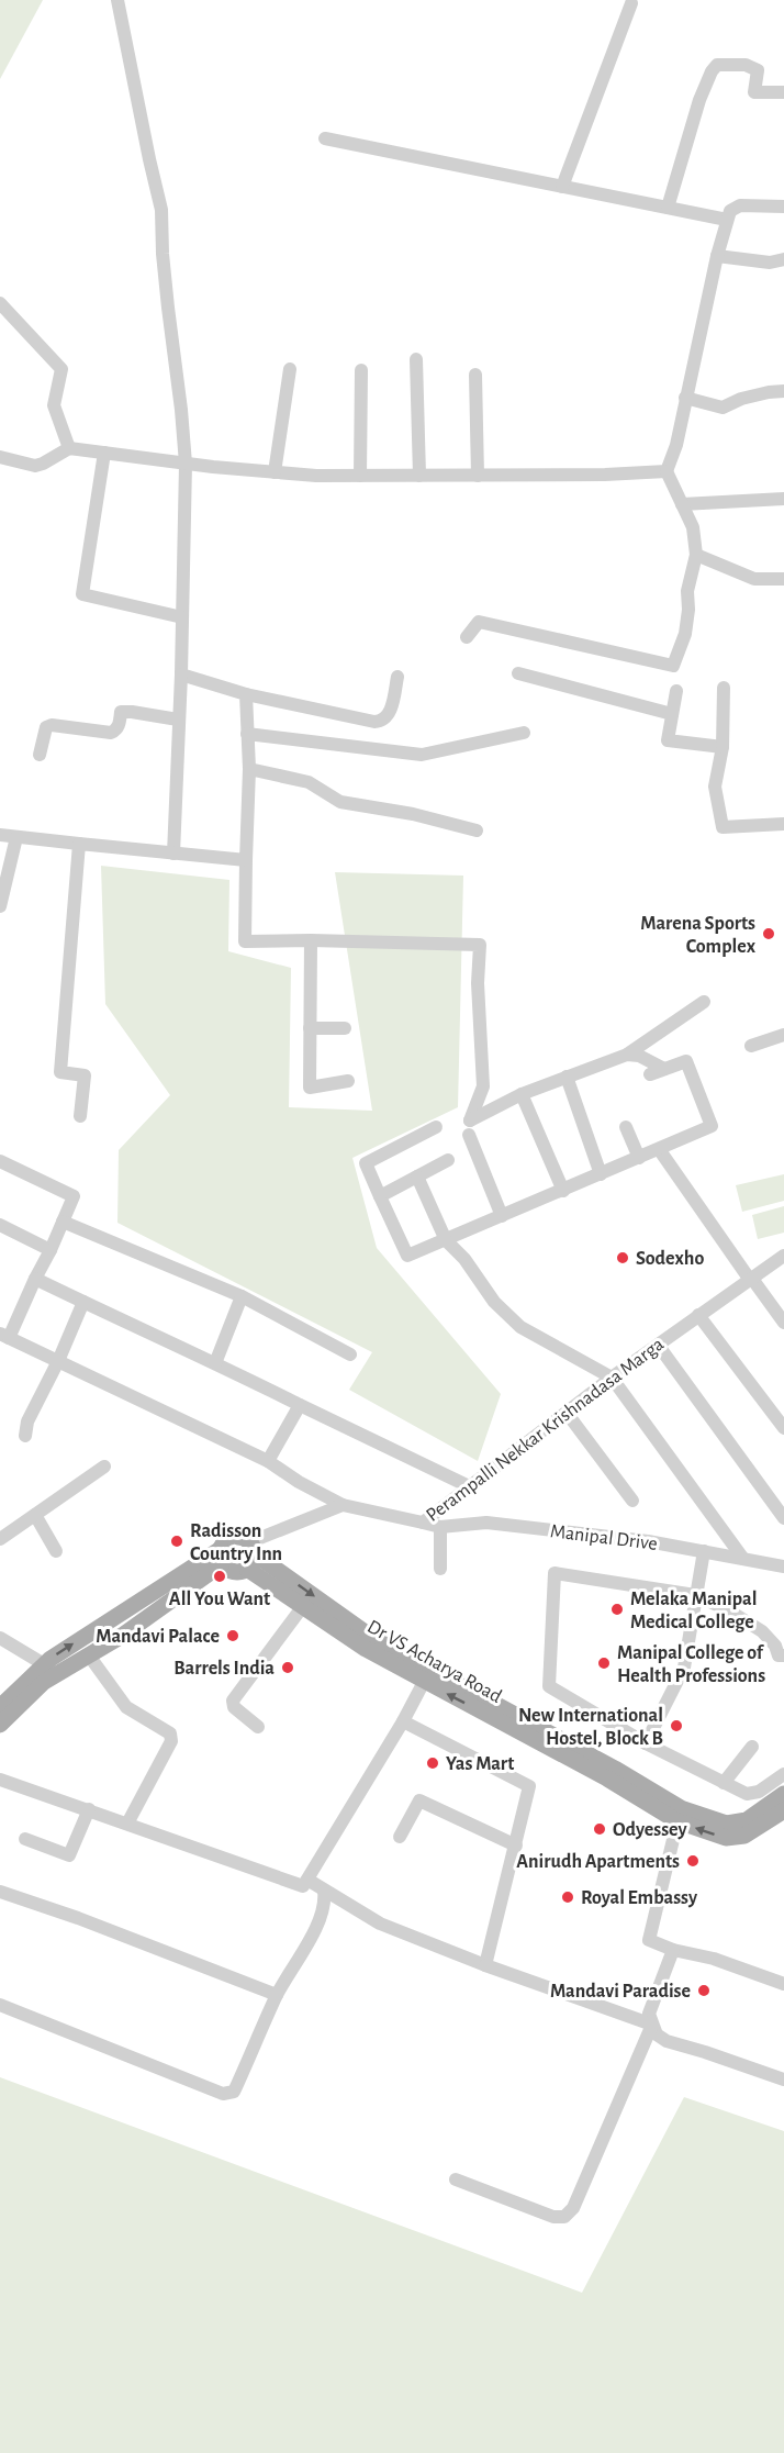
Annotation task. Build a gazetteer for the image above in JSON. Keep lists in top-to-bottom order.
{
  "streets": {
    "main road": ["Dr VS Acharya Road"],
    "street": ["Perampalli Nekkar Krishnadasa Marga", "Manipal Drive"]
  },
  "crossings": [
    ["Perampalli Nekkar Krishnadasa Marga", "Manipal Drive"]
  ],
  "places": [
    "Marena Sports Complex",
    "Sodexho",
    "Radisson Country Inn",
    "All You Want",
    "Melaka Manipal Medical College",
    "Mandavi Palace",
    "Manipal College of Health Professions",
    "Barrels India",
    "New International Hostel, Block B",
    "Yas Mart",
    "Odyessey",
    "Anirudh Apartments",
    "Royal Embassy",
    "Mandavi Paradise"
  ]
}
